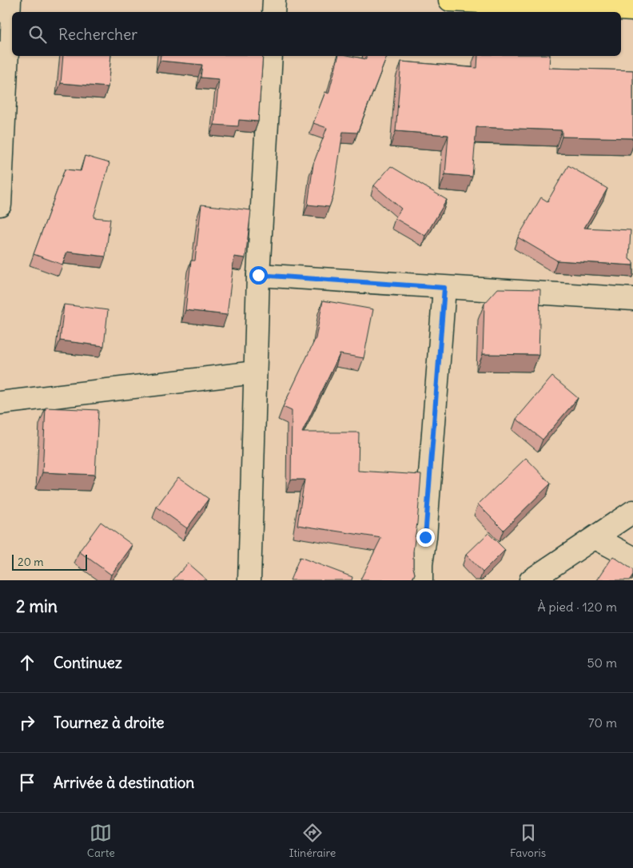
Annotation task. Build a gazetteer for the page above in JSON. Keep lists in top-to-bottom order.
{
  "scale_bar": "20 m",
  "page": {
    "search": "Rechercher",
    "scale": "20 m",
    "heading": ["2 min", "À pied · 120 m"],
    "list": [
      ["Continuez", "50 m"],
      ["Tournez à droite", "70 m"],
      "Arrivée à destination"
    ],
    "nav": ["Carte", "Itinéraire", "Favoris"]
  }
}
